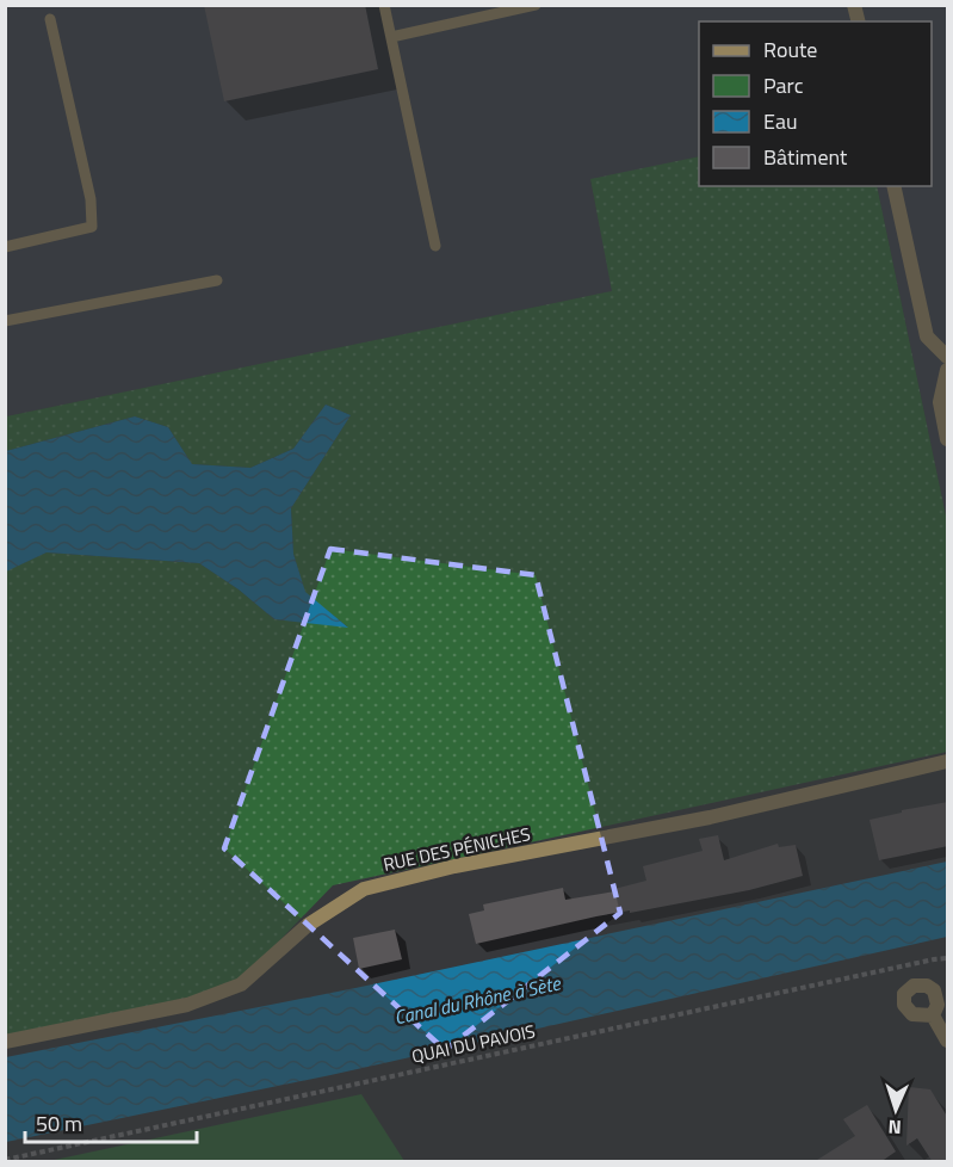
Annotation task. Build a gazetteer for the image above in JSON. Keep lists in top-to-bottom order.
{
  "streets": {
    "street": ["RUE DES PÉNICHES"],
    "path": ["QUAI DU PAVOIS"]
  },
  "water": ["Canal du Rhône à Sète"],
  "legend": [
    "Route",
    "Parc",
    "Eau",
    "Bâtiment"
  ],
  "scale_bar": "50 m",
  "north": "bottom"
}
